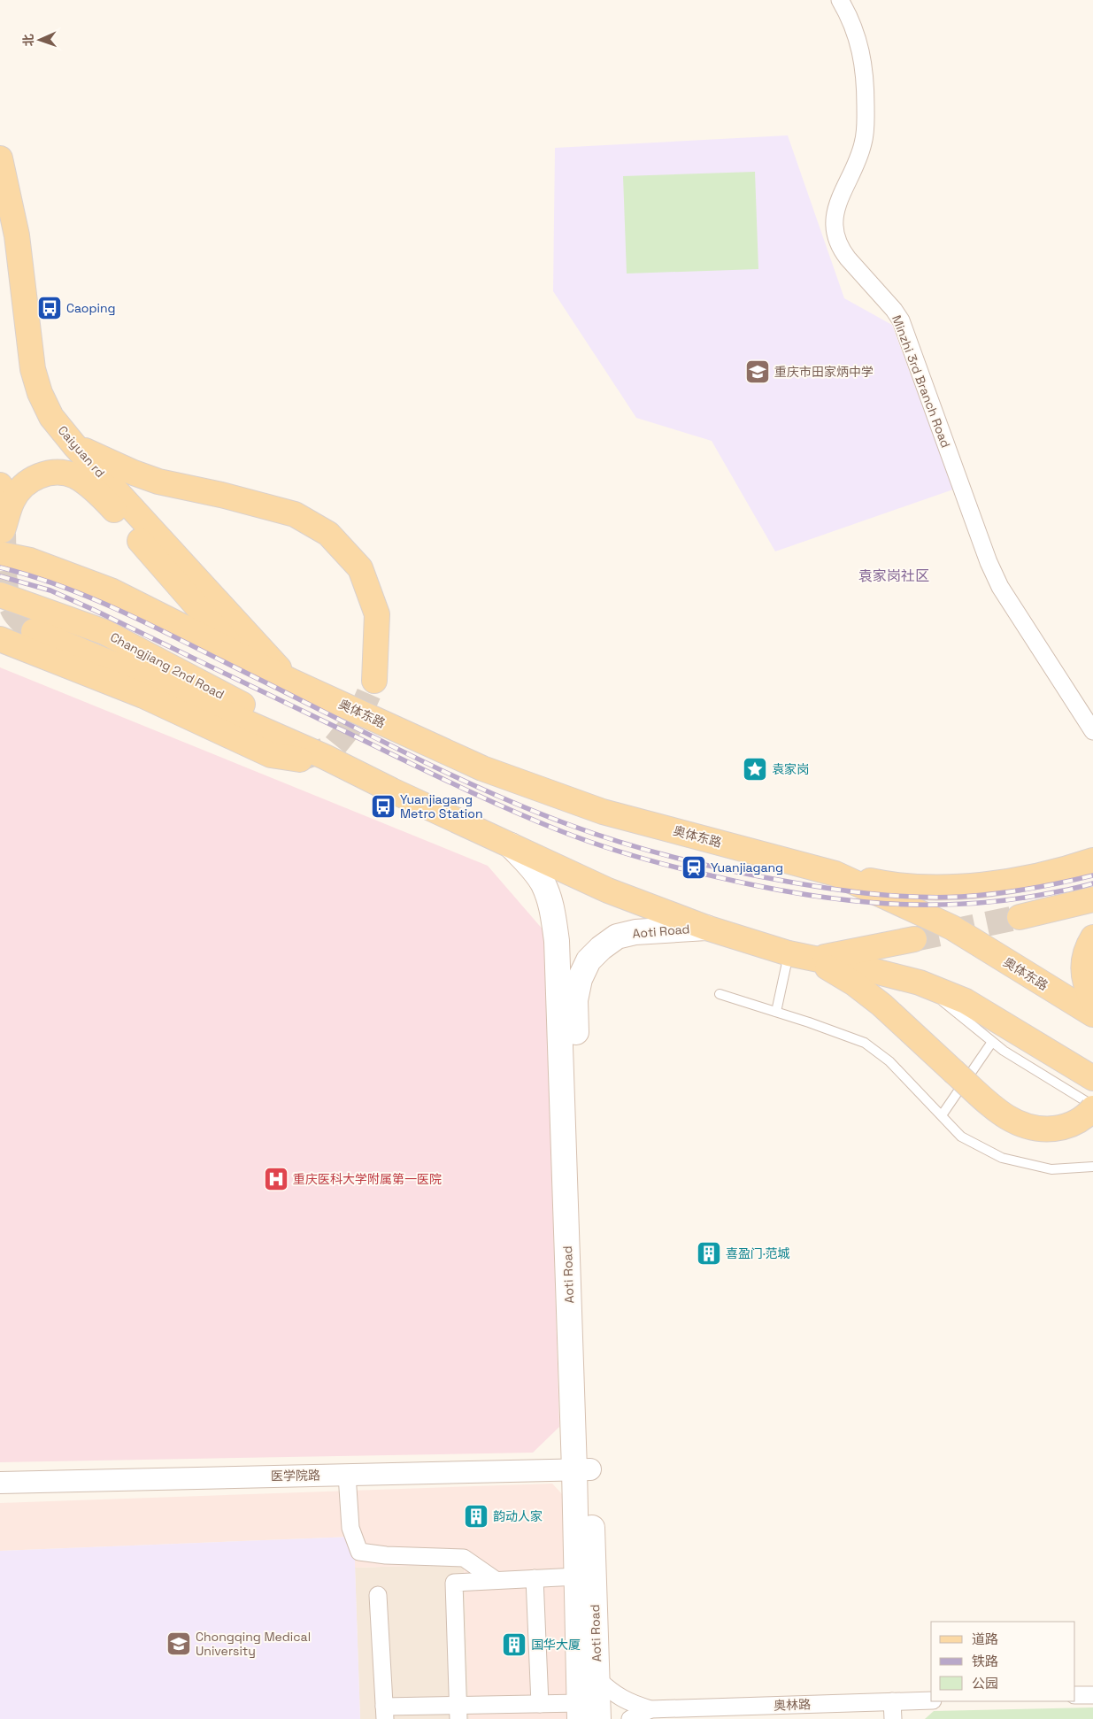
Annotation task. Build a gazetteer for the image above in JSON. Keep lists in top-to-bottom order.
{
  "streets": {
    "main road": [
      "Caiyuan rd",
      "Changjiang 2nd Road",
      "奥体东路",
      "Aoti Road"
    ],
    "street": ["Minzhi 3rd Branch Road", "医学院路", "奥林路"]
  },
  "crossings": [
    ["Caiyuan rd", "奥体东路"],
    ["Aoti Road", "医学院路"],
    ["Aoti Road", "奥林路"]
  ],
  "districts": ["袁家岗社区"],
  "places": {
    "bus stop": ["Caoping", "Yuanjiagang Metro Station"],
    "school or university": ["重庆市田家炳中学", "Chongqing Medical University"],
    "place": ["袁家岗"],
    "station": ["Yuanjiagang"],
    "hospital": ["重庆医科大学附属第一医院"],
    "building": ["喜盈门·范城", "韵动人家", "国华大厦"]
  },
  "legend": ["道路", "铁路", "公园"],
  "north": "left"
}
